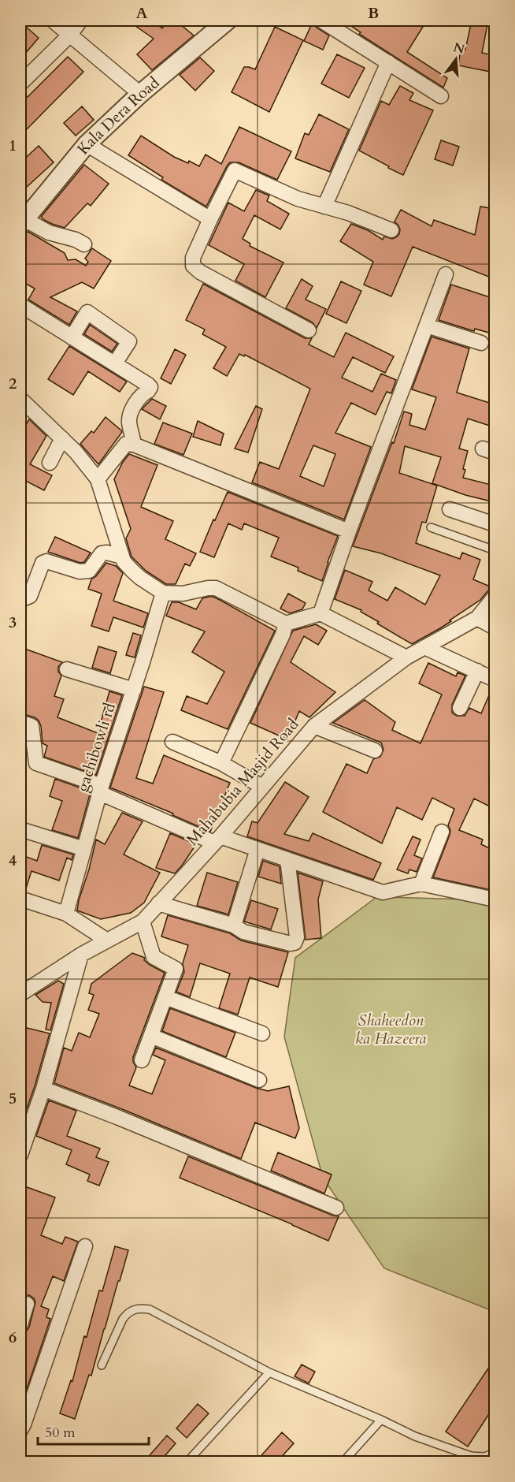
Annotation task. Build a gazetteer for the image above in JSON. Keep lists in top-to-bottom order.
{
  "streets": {
    "street": ["Kala Dera Road", "gachibowli rd", "Mahabubia Masjid Road"]
  },
  "parks": ["Shaheedon ka Hazeera"],
  "scale_bar": "50 m",
  "north": "top",
  "grid": {
    "columns": ["A", "B"],
    "rows": [
      "1",
      "2",
      "3",
      "4",
      "5",
      "6"
    ]
  }
}
